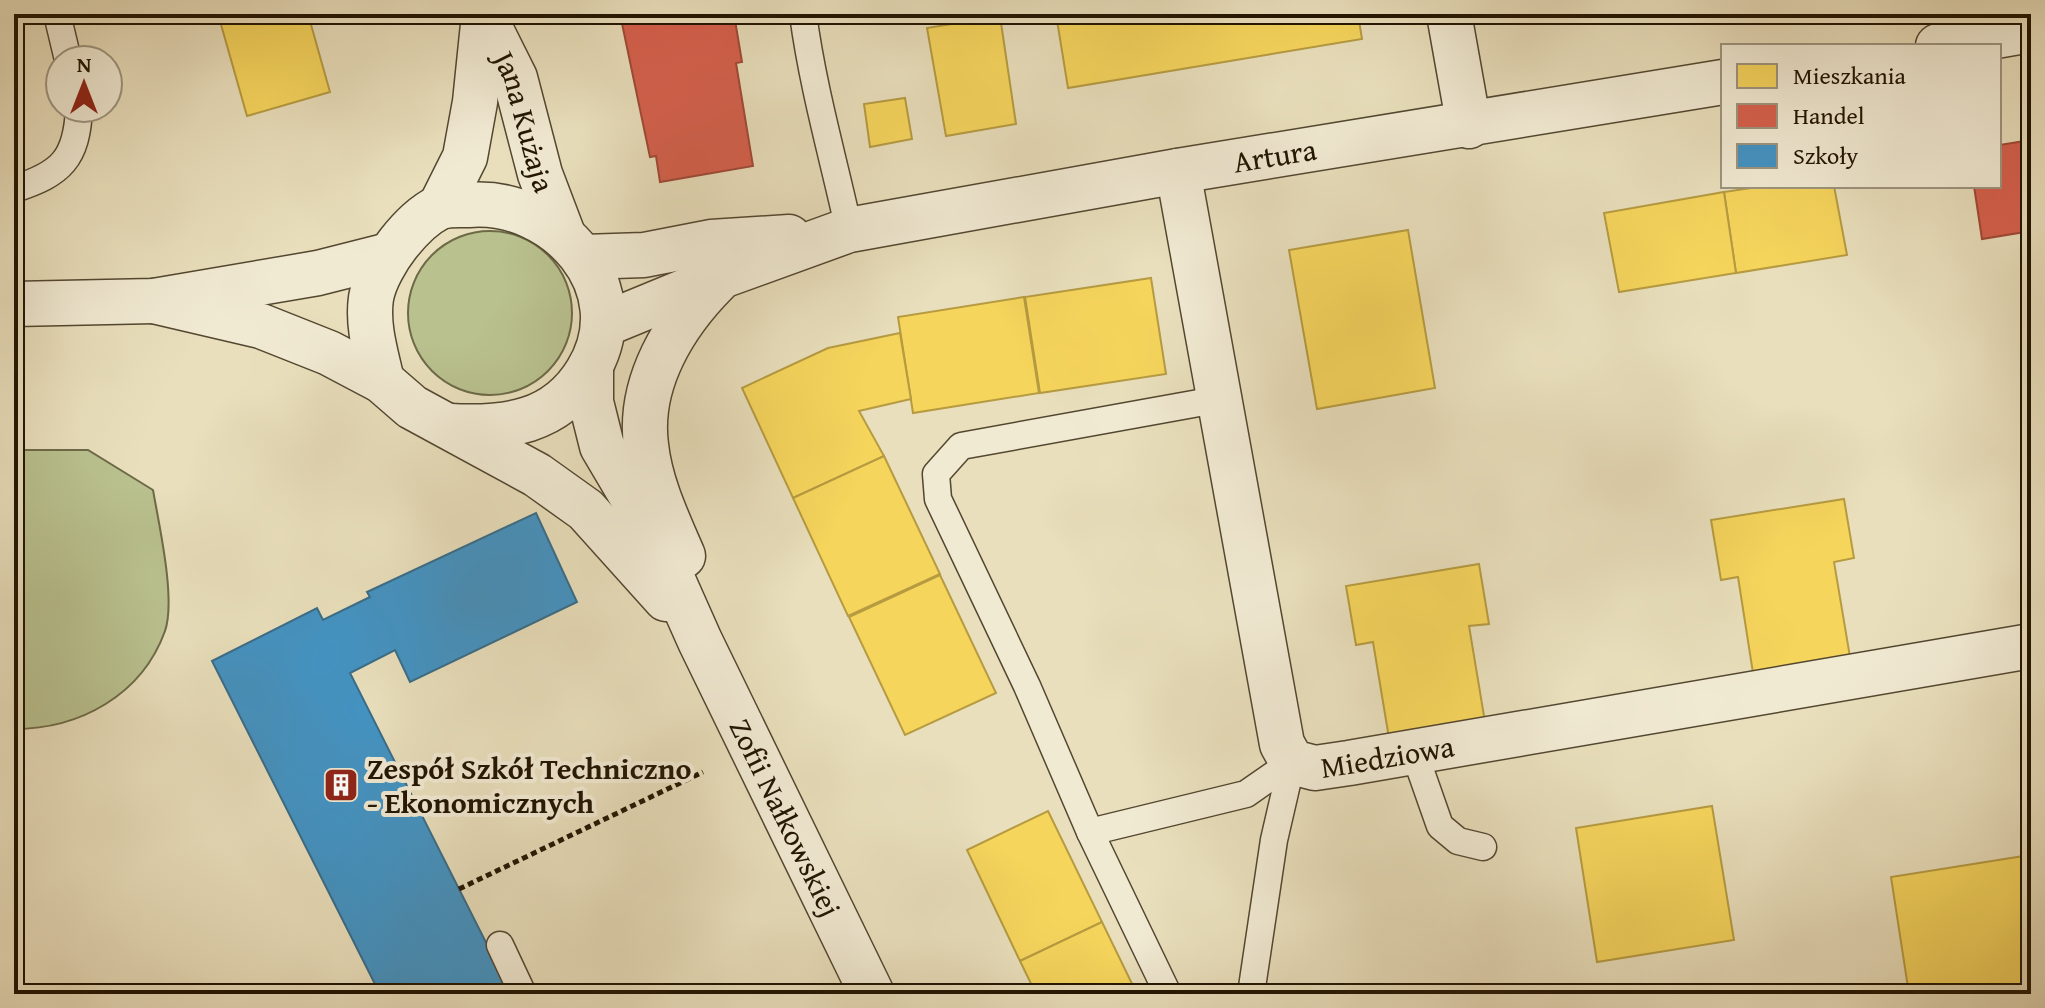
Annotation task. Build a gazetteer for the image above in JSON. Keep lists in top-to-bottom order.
{
  "streets": {
    "street": [
      "Jana Kużaja",
      "Artura",
      "Miedziowa",
      "Zofii Nałkowskiej"
    ]
  },
  "crossings": [
    ["Jana Kużaja", "Artura"],
    ["Artura", "Miedziowa"]
  ],
  "places": {
    "building": ["Zespół Szkół Techniczno - Ekonomicznych"]
  },
  "legend": ["Mieszkania", "Handel", "Szkoły"],
  "north": "top"
}
